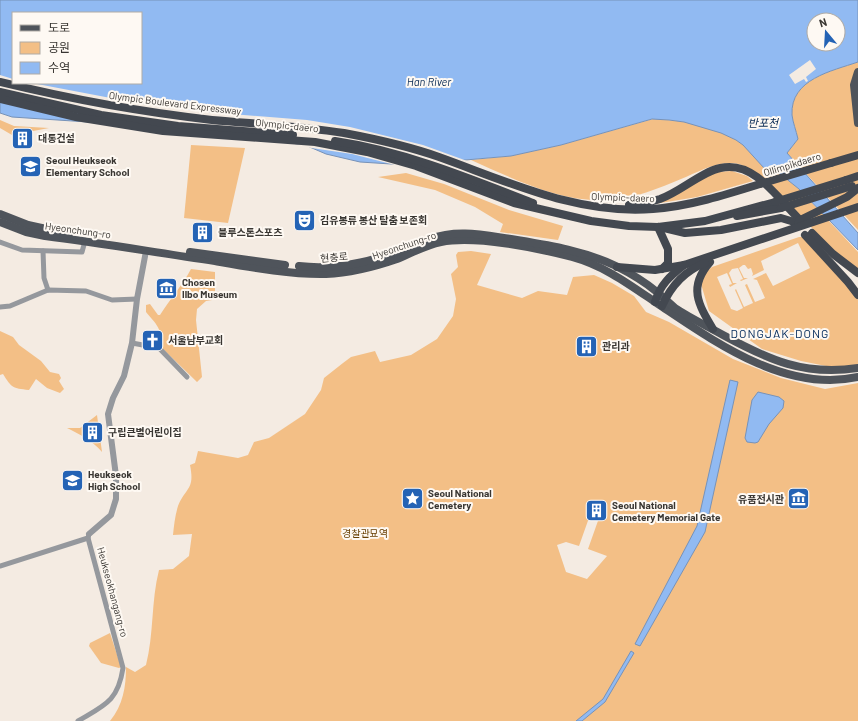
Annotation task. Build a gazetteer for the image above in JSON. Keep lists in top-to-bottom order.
{
  "streets": {
    "highway": ["Olympic Boulevard Expressway", "Olympic-daero", "Ollimpikdaero"],
    "main road": ["Hyeonchung-ro", "현충로"],
    "street": ["Heukseokhangang-ro"]
  },
  "crossings": [
    ["Olympic Boulevard Expressway", "Olympic-daero"],
    ["Olympic-daero", "Ollimpikdaero"]
  ],
  "districts": ["DONGJAK-DONG"],
  "water": ["Han River", "반포천"],
  "parks": ["경찰관묘역"],
  "places": {
    "building": [
      "대통건설",
      "블루스톤스포츠",
      "관리과",
      "구립큰별어린이집",
      "Seoul National Cemetery Memorial Gate"
    ],
    "school or university": ["Seoul Heukseok Elementary School", "Heukseok High School"],
    "theatre": ["김유봉류 봉산 탈춤 보존회"],
    "museum": ["Chosen Ilbo Museum", "유품전시관"],
    "church": ["서울남부교회"],
    "place": ["Seoul National Cemetery"]
  },
  "legend": ["도로", "공원", "수역"],
  "north": "top"
}
